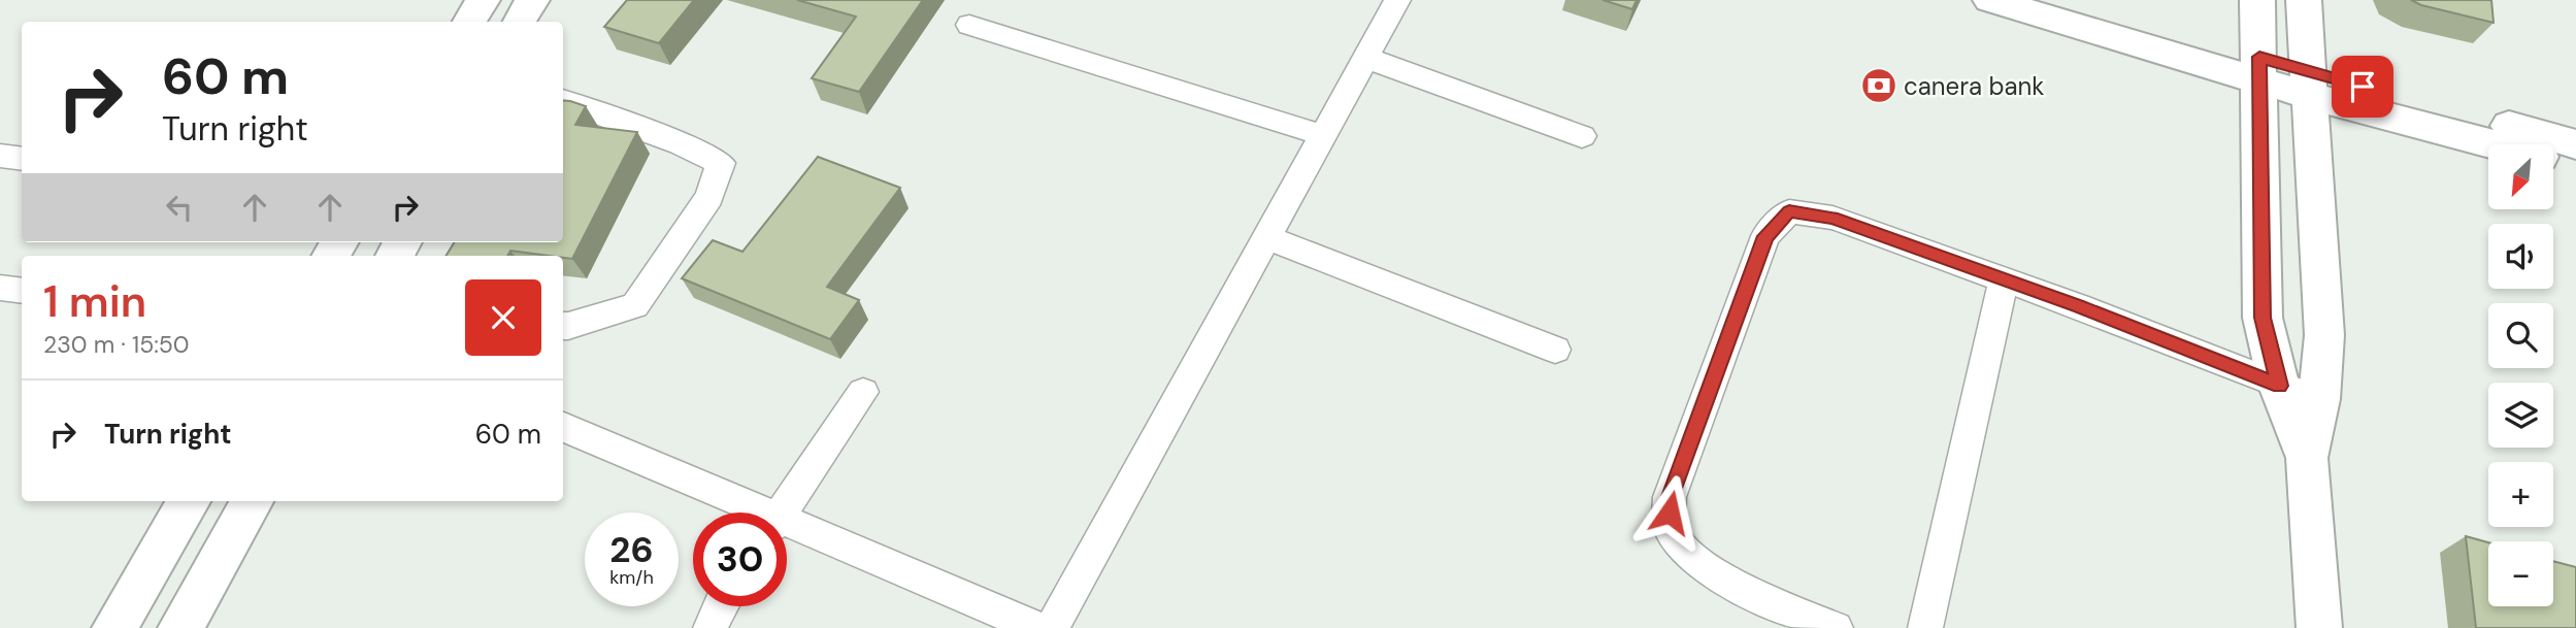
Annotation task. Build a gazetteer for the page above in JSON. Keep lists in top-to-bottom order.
{
  "places": {
    "bank": ["canera bank"]
  },
  "north": "bottom left",
  "page": {
    "turn": ["60 m", "Turn right"],
    "map_buttons": ["+", "−"],
    "heading": ["1 min", "230 m · 15:50"],
    "list": [
      {
        "name": "Turn right",
        "value": "60 m"
      }
    ],
    "speed": "26 km/h",
    "limit": "30"
  }
}
